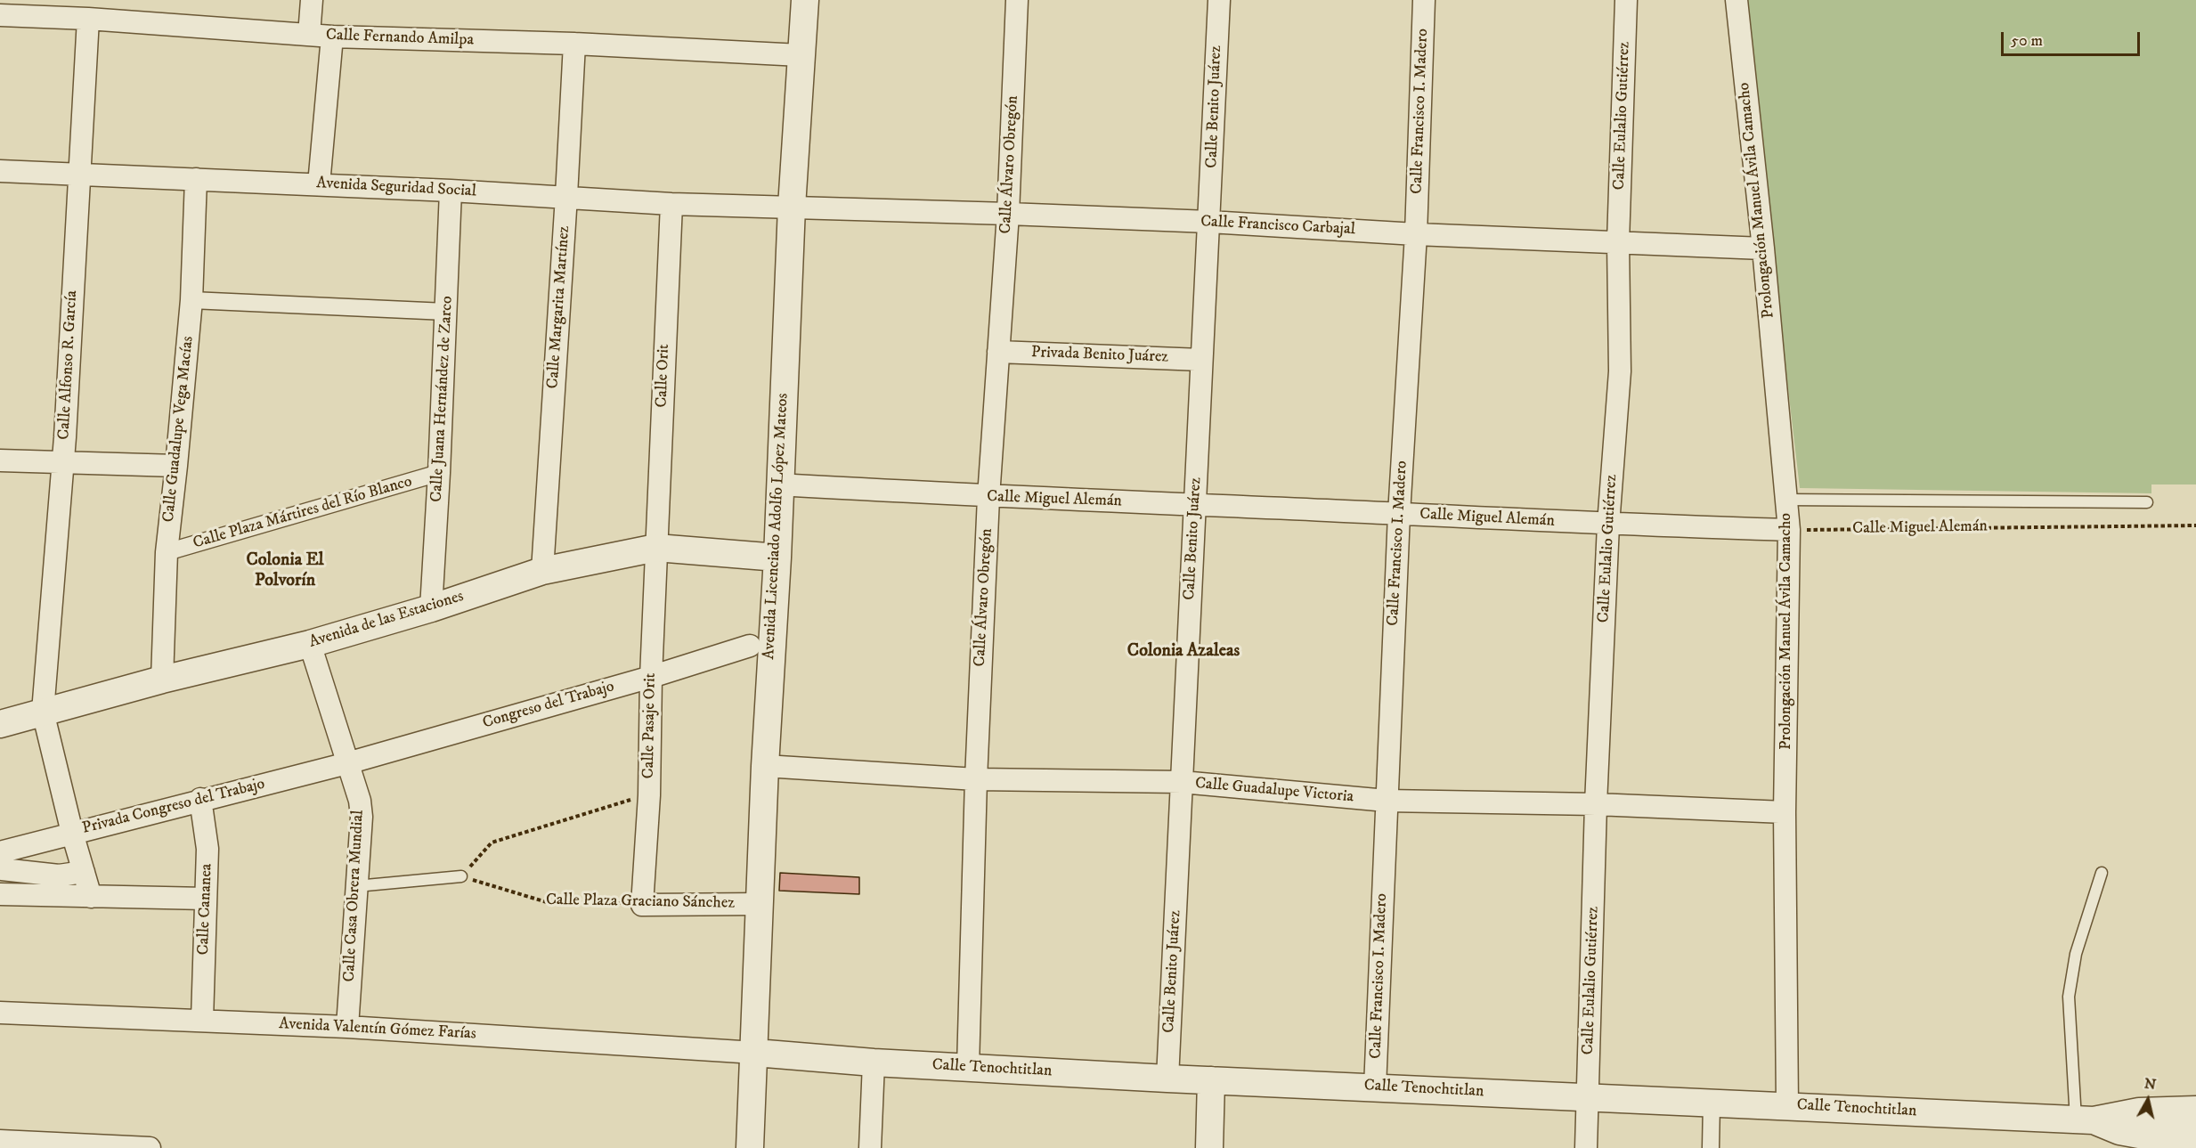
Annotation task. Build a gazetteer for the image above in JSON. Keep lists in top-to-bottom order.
{
  "streets": {
    "street": [
      "Calle Fernando Amilpa",
      "Calle Benito Juárez",
      "Calle Francisco I. Madero",
      "Calle Eulalio Gutiérrez",
      "Calle Álvaro Obregón",
      "Avenida Seguridad Social",
      "Prolongación Manuel Ávila Camacho",
      "Calle Francisco Carbajal",
      "Calle Margarita Martínez",
      "Privada Benito Juárez",
      "Calle Alfonso R. García",
      "Calle Orit",
      "Calle Juana Hernández de Zarco",
      "Calle Guadalupe Vega Macías",
      "Calle Miguel Alemán",
      "Calle Plaza Mártires del Río Blanco",
      "Avenida Licenciado Adolfo López Mateos",
      "Avenida de las Estaciones",
      "Congreso del Trabajo",
      "Calle Pasaje Orit",
      "Calle Guadalupe Victoria",
      "Privada Congreso del Trabajo",
      "Calle Casa Obrera Mundial",
      "Calle Plaza Graciano Sánchez",
      "Calle Cananea",
      "Avenida Valentín Gómez Farías",
      "Calle Tenochtitlan"
    ]
  },
  "crossings": [
    ["Calle Fernando Amilpa", "Calle Margarita Martínez"],
    ["Calle Fernando Amilpa", "Calle Alfonso R. García"],
    ["Calle Fernando Amilpa", "Avenida Licenciado Adolfo López Mateos"],
    ["Calle Benito Juárez", "Calle Francisco Carbajal"],
    ["Calle Benito Juárez", "Privada Benito Juárez"],
    ["Calle Benito Juárez", "Calle Miguel Alemán"],
    ["Calle Benito Juárez", "Calle Guadalupe Victoria"],
    ["Calle Benito Juárez", "Calle Tenochtitlan"],
    ["Calle Francisco I. Madero", "Calle Francisco Carbajal"],
    ["Calle Francisco I. Madero", "Calle Miguel Alemán"],
    ["Calle Francisco I. Madero", "Calle Guadalupe Victoria"],
    ["Calle Francisco I. Madero", "Calle Tenochtitlan"],
    ["Calle Eulalio Gutiérrez", "Calle Francisco Carbajal"],
    ["Calle Eulalio Gutiérrez", "Calle Miguel Alemán"],
    ["Calle Eulalio Gutiérrez", "Calle Guadalupe Victoria"],
    ["Calle Eulalio Gutiérrez", "Calle Tenochtitlan"],
    ["Calle Álvaro Obregón", "Calle Francisco Carbajal"],
    ["Calle Álvaro Obregón", "Privada Benito Juárez"],
    ["Calle Álvaro Obregón", "Calle Miguel Alemán"],
    ["Calle Álvaro Obregón", "Calle Guadalupe Victoria"],
    ["Calle Álvaro Obregón", "Calle Tenochtitlan"],
    ["Avenida Seguridad Social", "Calle Francisco Carbajal"],
    ["Avenida Seguridad Social", "Calle Margarita Martínez"],
    ["Avenida Seguridad Social", "Calle Alfonso R. García"],
    ["Avenida Seguridad Social", "Calle Orit"],
    ["Avenida Seguridad Social", "Calle Juana Hernández de Zarco"],
    ["Avenida Seguridad Social", "Calle Guadalupe Vega Macías"],
    ["Avenida Seguridad Social", "Avenida Licenciado Adolfo López Mateos"],
    ["Prolongación Manuel Ávila Camacho", "Calle Francisco Carbajal"],
    ["Prolongación Manuel Ávila Camacho", "Calle Miguel Alemán"],
    ["Prolongación Manuel Ávila Camacho", "Calle Guadalupe Victoria"],
    ["Prolongación Manuel Ávila Camacho", "Calle Tenochtitlan"],
    ["Calle Francisco Carbajal", "Avenida Licenciado Adolfo López Mateos"],
    ["Calle Margarita Martínez", "Avenida de las Estaciones"],
    ["Calle Alfonso R. García", "Avenida de las Estaciones"],
    ["Calle Alfonso R. García", "Privada Congreso del Trabajo"],
    ["Calle Orit", "Avenida de las Estaciones"],
    ["Calle Orit", "Calle Pasaje Orit"],
    ["Calle Juana Hernández de Zarco", "Calle Plaza Mártires del Río Blanco"],
    ["Calle Juana Hernández de Zarco", "Avenida de las Estaciones"],
    ["Calle Guadalupe Vega Macías", "Calle Plaza Mártires del Río Blanco"],
    ["Calle Guadalupe Vega Macías", "Avenida de las Estaciones"],
    ["Calle Miguel Alemán", "Avenida Licenciado Adolfo López Mateos"],
    ["Avenida Licenciado Adolfo López Mateos", "Avenida de las Estaciones"],
    ["Avenida Licenciado Adolfo López Mateos", "Calle Guadalupe Victoria"],
    ["Avenida Licenciado Adolfo López Mateos", "Calle Plaza Graciano Sánchez"],
    ["Avenida Licenciado Adolfo López Mateos", "Avenida Valentín Gómez Farías"],
    ["Avenida Licenciado Adolfo López Mateos", "Calle Tenochtitlan"],
    ["Avenida de las Estaciones", "Calle Pasaje Orit"],
    ["Avenida de las Estaciones", "Calle Casa Obrera Mundial"],
    ["Congreso del Trabajo", "Calle Pasaje Orit"],
    ["Congreso del Trabajo", "Privada Congreso del Trabajo"],
    ["Congreso del Trabajo", "Calle Casa Obrera Mundial"],
    ["Calle Pasaje Orit", "Calle Plaza Graciano Sánchez"],
    ["Privada Congreso del Trabajo", "Calle Casa Obrera Mundial"],
    ["Privada Congreso del Trabajo", "Calle Cananea"],
    ["Calle Casa Obrera Mundial", "Avenida Valentín Gómez Farías"],
    ["Calle Cananea", "Avenida Valentín Gómez Farías"],
    ["Avenida Valentín Gómez Farías", "Calle Tenochtitlan"]
  ],
  "districts": ["Colonia El Polvorín", "Colonia Azaleas"],
  "scale_bar": "50 m",
  "north": "top"
}
